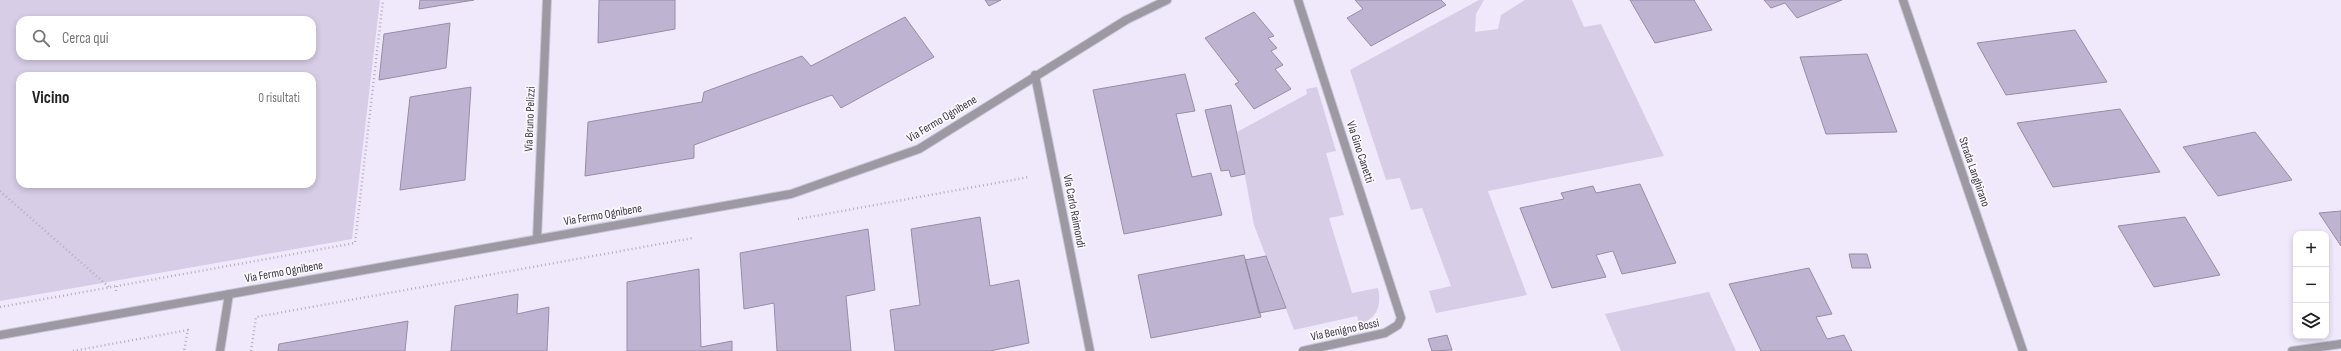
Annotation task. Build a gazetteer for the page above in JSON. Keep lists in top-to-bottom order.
{
  "streets": {
    "street": [
      "Via Bruno Pelizzi",
      "Via Fermo Ognibene",
      "Via Gino Canetti",
      "Strada Langhirano",
      "Via Carlo Raimondi",
      "Via Benigno Bossi"
    ]
  },
  "crossings": [
    ["Via Bruno Pelizzi", "Via Fermo Ognibene"],
    ["Via Fermo Ognibene", "Via Carlo Raimondi"],
    ["Via Gino Canetti", "Via Benigno Bossi"]
  ],
  "page": {
    "search": "Cerca qui",
    "heading": ["Vicino", "0 risultati"],
    "map_buttons": ["+", "−"]
  }
}
